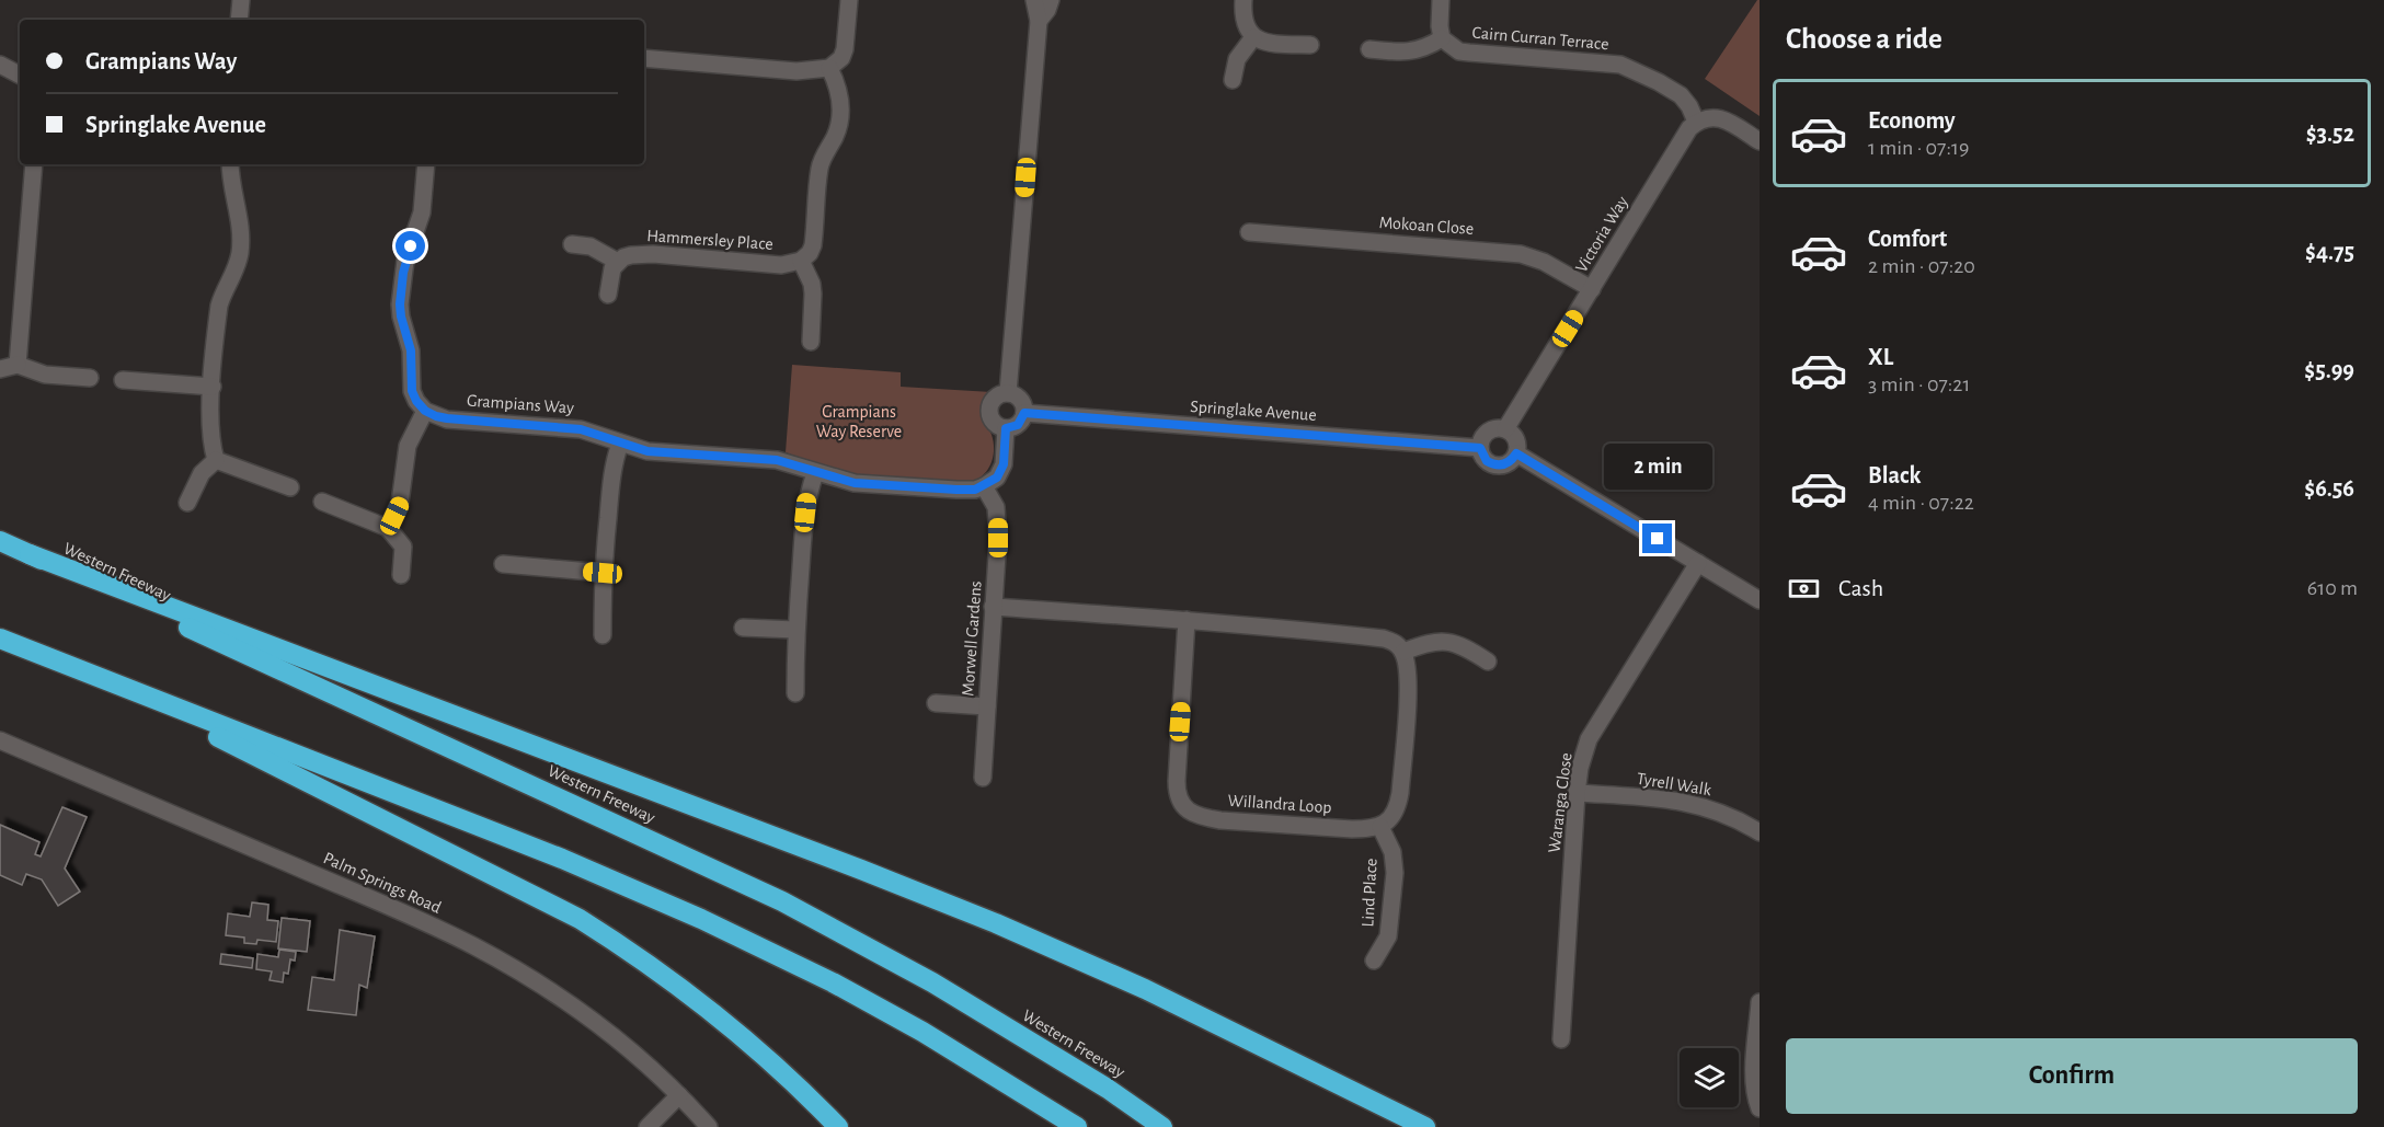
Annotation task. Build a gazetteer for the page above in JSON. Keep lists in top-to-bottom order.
{
  "streets": {
    "highway": ["Western Freeway"],
    "street": [
      "Cairn Curran Terrace",
      "Mokoan Close",
      "Victoria Way",
      "Hammersley Place",
      "Grampians Way",
      "Springlake Avenue",
      "Morwell Gardens",
      "Tyrell Walk",
      "Waranga Close",
      "Willandra Loop",
      "Palm Springs Road",
      "Lind Place"
    ]
  },
  "crossings": [
    ["Cairn Curran Terrace", "Victoria Way"],
    ["Mokoan Close", "Victoria Way"],
    ["Victoria Way", "Springlake Avenue"],
    ["Grampians Way", "Morwell Gardens"],
    ["Tyrell Walk", "Waranga Close"],
    ["Willandra Loop", "Lind Place"]
  ],
  "parks": ["Grampians Way Reserve"],
  "page": {
    "heading": "Choose a ride",
    "banner": ["Grampians Way", "Springlake Avenue"],
    "list": [
      {
        "name": "Economy",
        "note": "1 min · 07:19",
        "value": "$3.52"
      },
      {
        "name": "Comfort",
        "note": "2 min · 07:20",
        "value": "$4.75"
      },
      {
        "name": "XL",
        "note": "3 min · 07:21",
        "value": "$5.99"
      },
      {
        "name": "Black",
        "note": "4 min · 07:22",
        "value": "$6.56"
      }
    ],
    "bubble": "2 min",
    "pay": ["Cash", "610 m"],
    "buttons": "Confirm"
  }
}
